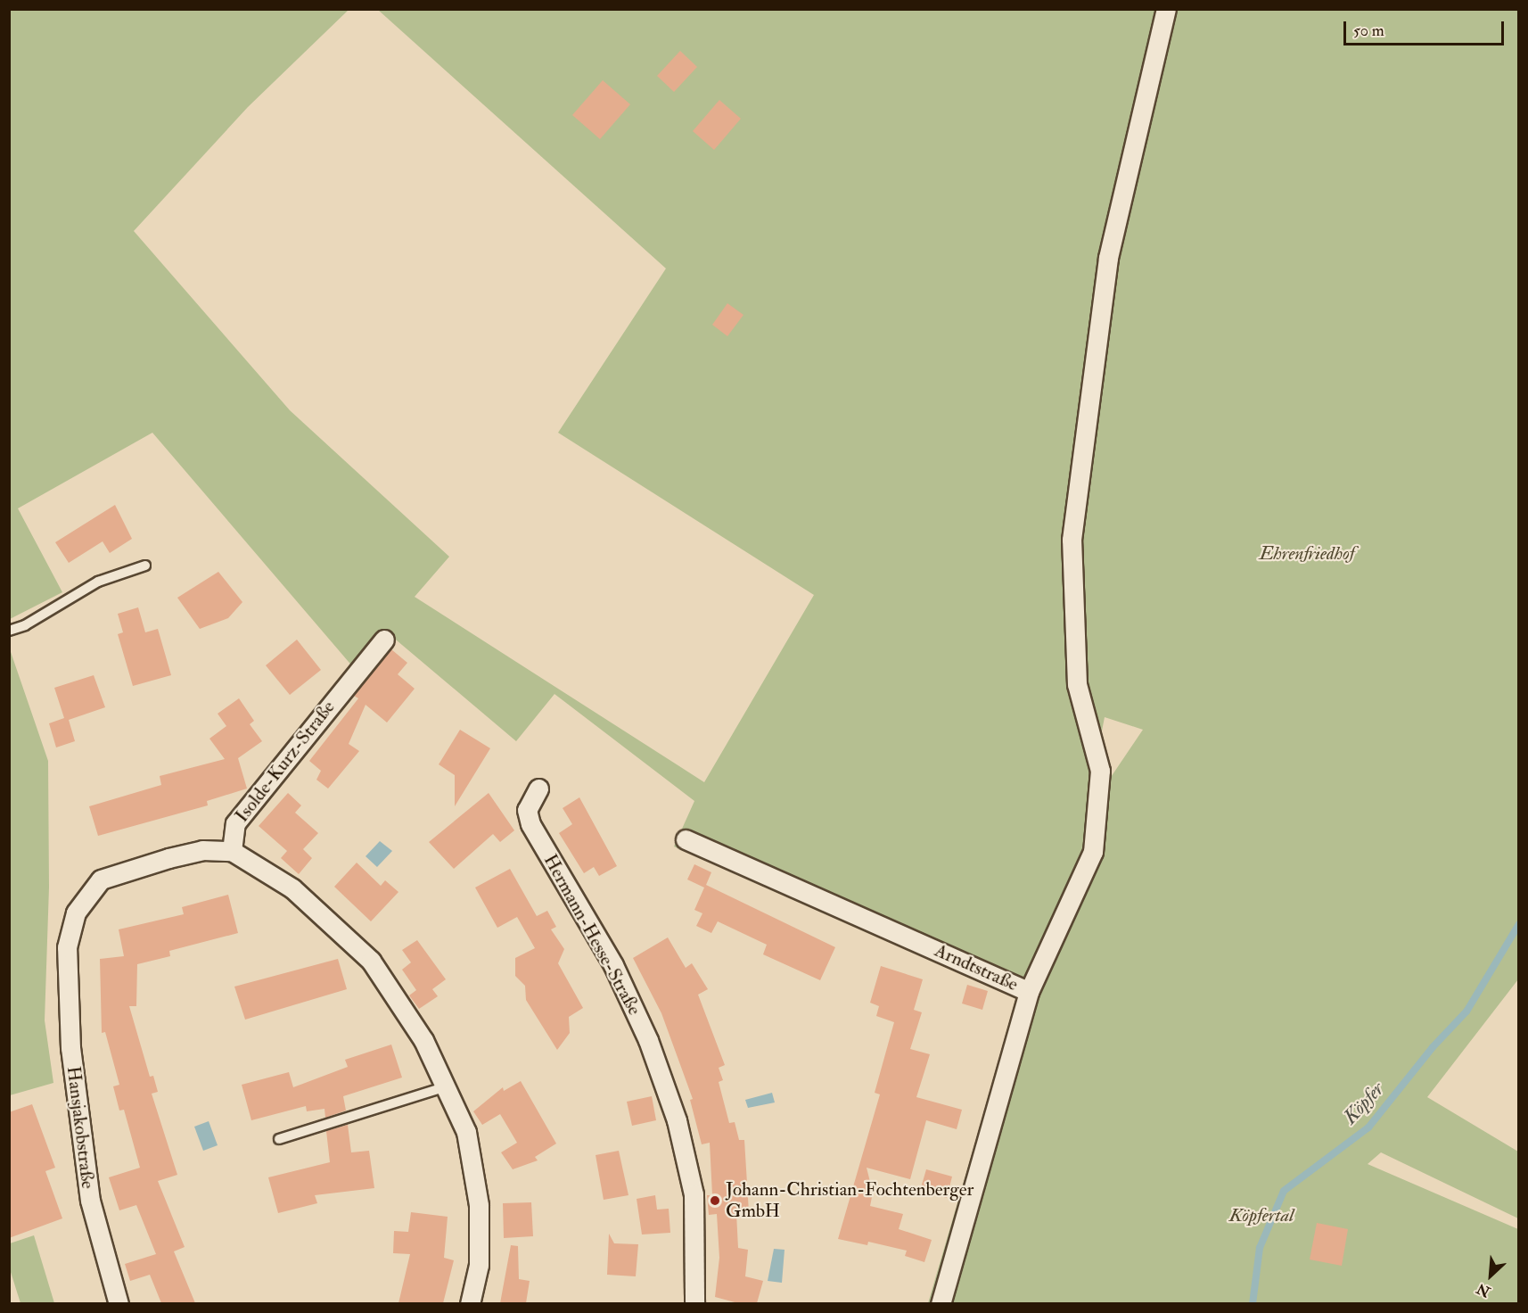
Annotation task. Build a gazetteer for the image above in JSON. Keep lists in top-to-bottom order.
{
  "streets": {
    "street": [
      "Isolde-Kurz-Straße",
      "Hermann-Hesse-Straße",
      "Arndtstraße",
      "Hansjakobstraße"
    ]
  },
  "crossings": [
    ["Isolde-Kurz-Straße", "Hansjakobstraße"]
  ],
  "water": ["Köpfer"],
  "parks": ["Ehrenfriedhof", "Köpfertal"],
  "places": ["Johann-Christian-Fochtenberger GmbH"],
  "scale_bar": "50 m",
  "north": "bottom left"
}
